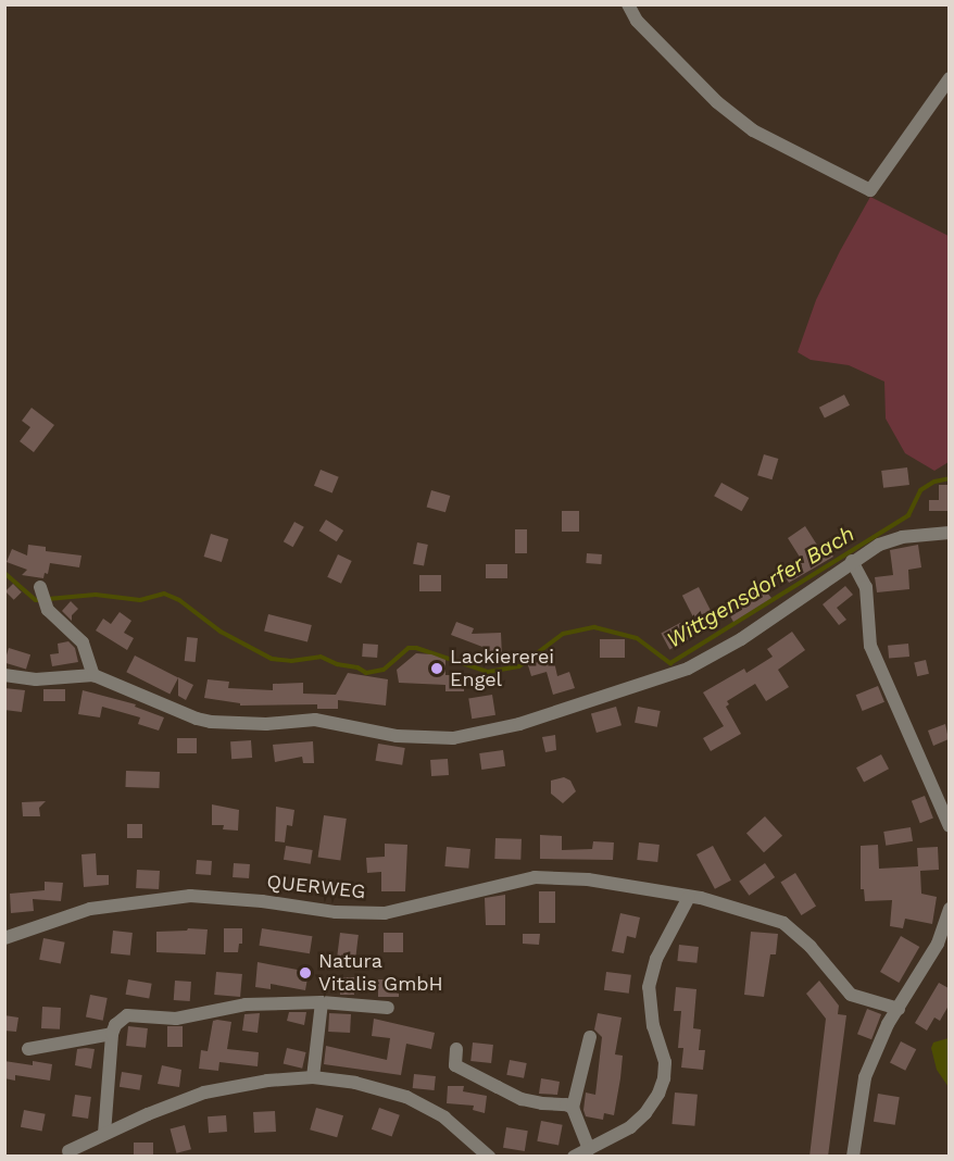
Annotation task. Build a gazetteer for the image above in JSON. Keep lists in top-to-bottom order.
{
  "streets": {
    "street": ["QUERWEG"]
  },
  "water": ["Wittgensdorfer Bach"],
  "places": ["Lackiererei Engel", "Natura Vitalis GmbH"]
}
